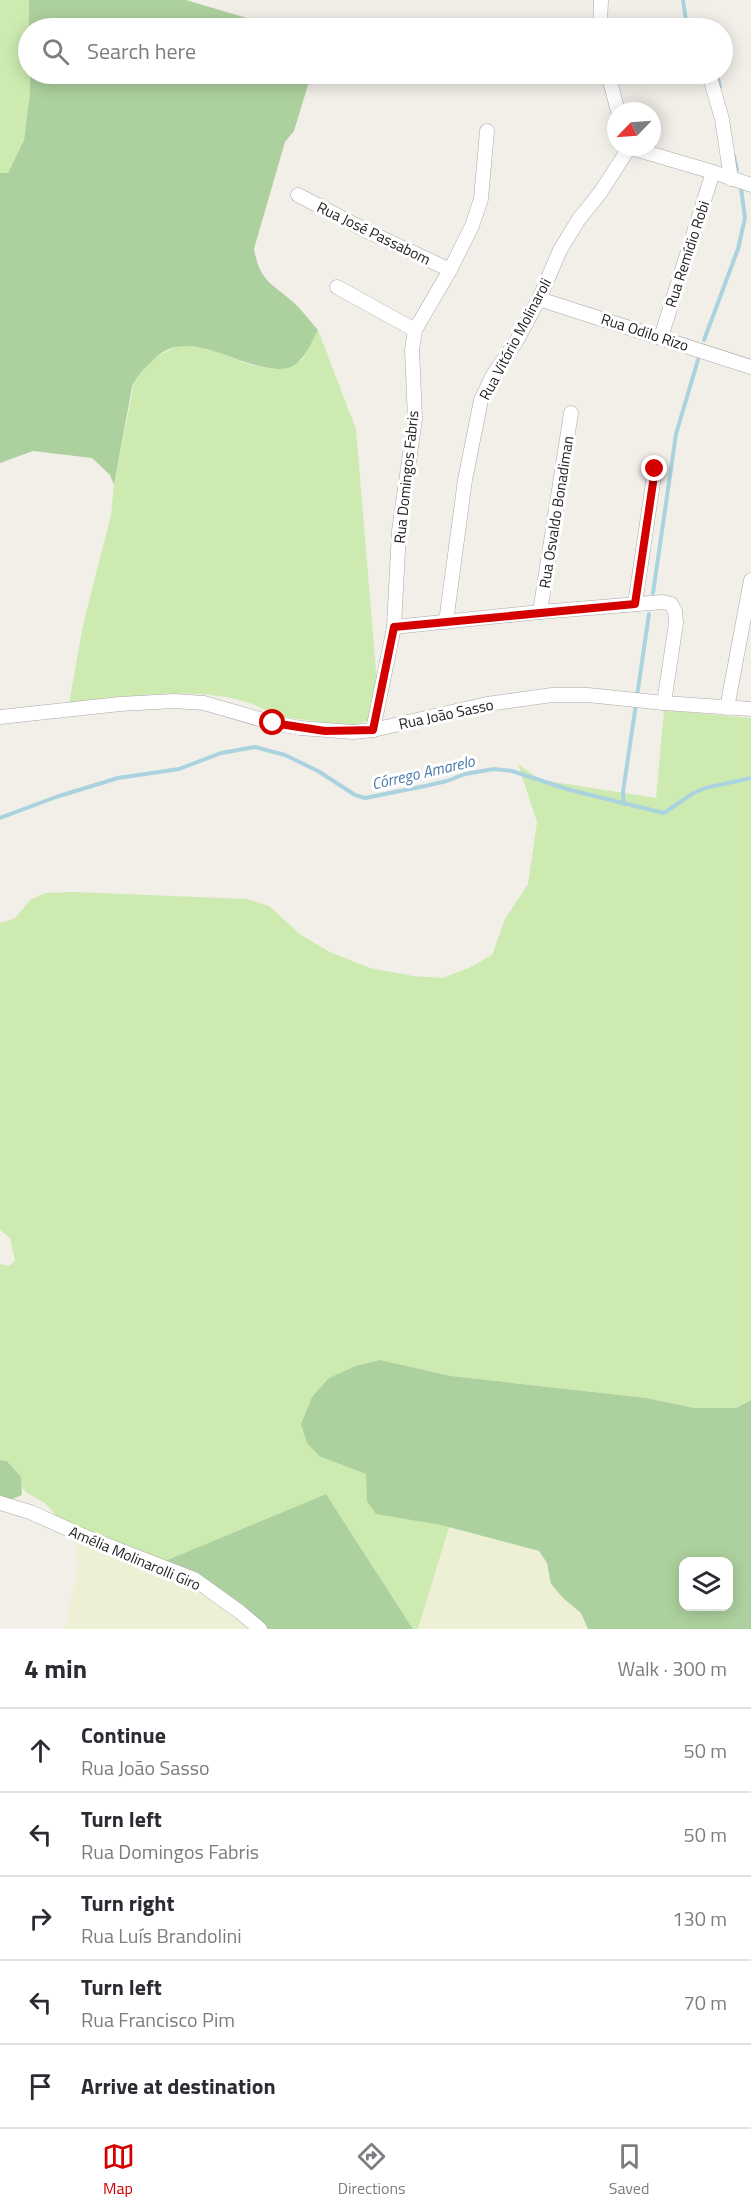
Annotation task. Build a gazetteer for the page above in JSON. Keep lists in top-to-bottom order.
{
  "streets": {
    "street": [
      "Rua José Passabom",
      "Rua Remídio Robi",
      "Rua Odilo Rizo",
      "Rua Vitório Molinaroli",
      "Rua Domingos Fabris",
      "Rua Osvaldo Bonadiman",
      "Rua João Sasso",
      "Amélia Molinarolli Giro"
    ]
  },
  "crossings": [
    ["Rua José Passabom", "Rua Domingos Fabris"],
    ["Rua Remídio Robi", "Rua Odilo Rizo"],
    ["Rua Odilo Rizo", "Rua Vitório Molinaroli"],
    ["Rua Domingos Fabris", "Rua João Sasso"]
  ],
  "water": ["Córrego Amarelo"],
  "north": "bottom left",
  "page": {
    "search": "Search here",
    "heading": ["4 min", "Walk · 300 m"],
    "list": [
      ["Continue", "Rua João Sasso", "50 m"],
      ["Turn left", "Rua Domingos Fabris", "50 m"],
      ["Turn right", "Rua Luís Brandolini", "130 m"],
      ["Turn left", "Rua Francisco Pim", "70 m"],
      "Arrive at destination"
    ],
    "nav": ["Map", "Directions", "Saved"]
  }
}
